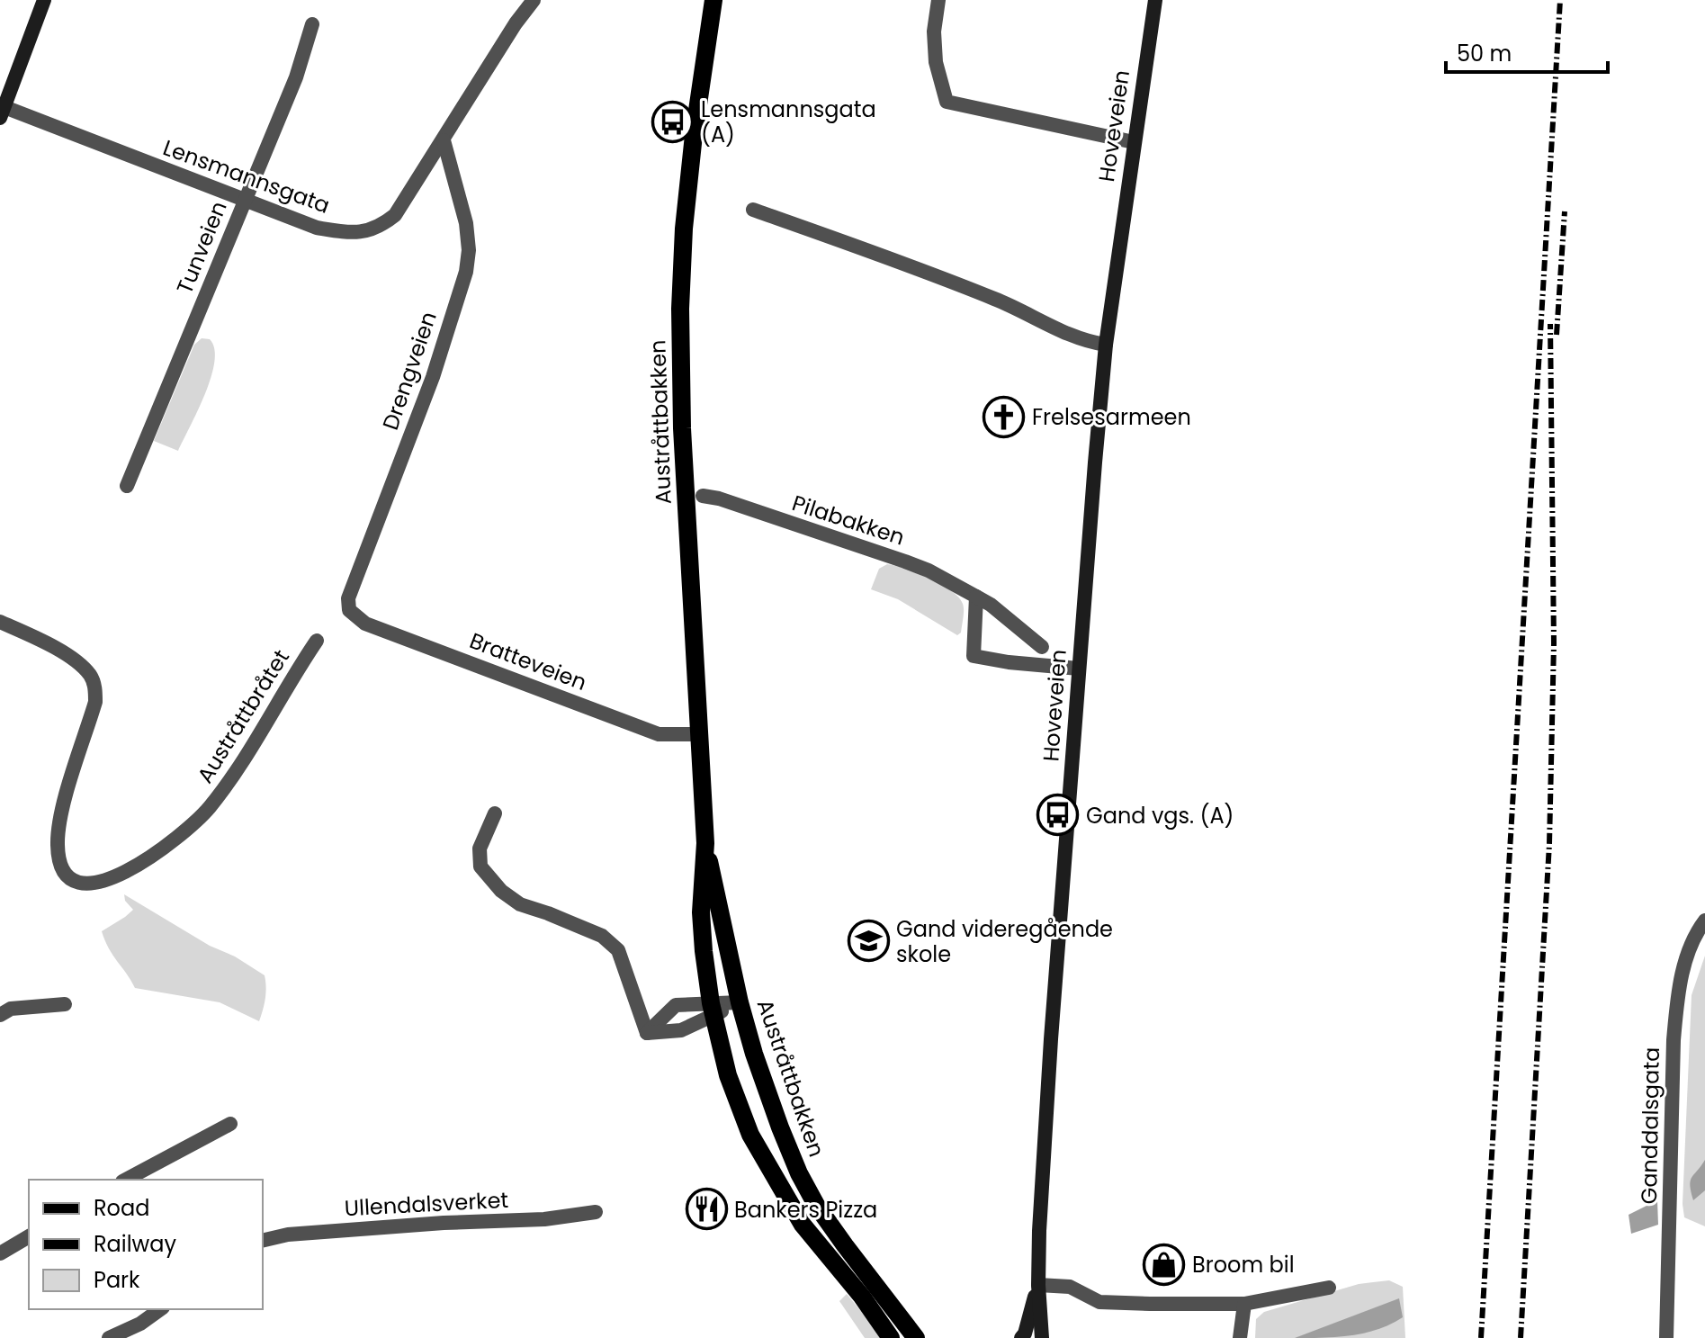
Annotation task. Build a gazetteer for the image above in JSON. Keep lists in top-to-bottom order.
{
  "streets": {
    "main road": ["Hoveveien", "Austråttbakken"],
    "street": [
      "Lensmannsgata",
      "Tunveien",
      "Drengveien",
      "Pilabakken",
      "Bratteveien",
      "Austråttbråtet",
      "Ganddalsgata",
      "Ullendalsverket"
    ]
  },
  "crossings": [
    ["Lensmannsgata", "Tunveien"],
    ["Lensmannsgata", "Drengveien"],
    ["Drengveien", "Bratteveien"],
    ["Austråttbakken", "Bratteveien"]
  ],
  "places": {
    "bus stop": ["Lensmannsgata (A)", "Gand vgs. (A)"],
    "church": ["Frelsesarmeen"],
    "school or university": ["Gand videregående skole"],
    "restaurant": ["Bankers Pizza"],
    "shop": ["Broom bil"]
  },
  "legend": ["Road", "Railway", "Park"],
  "scale_bar": "50 m"
}
